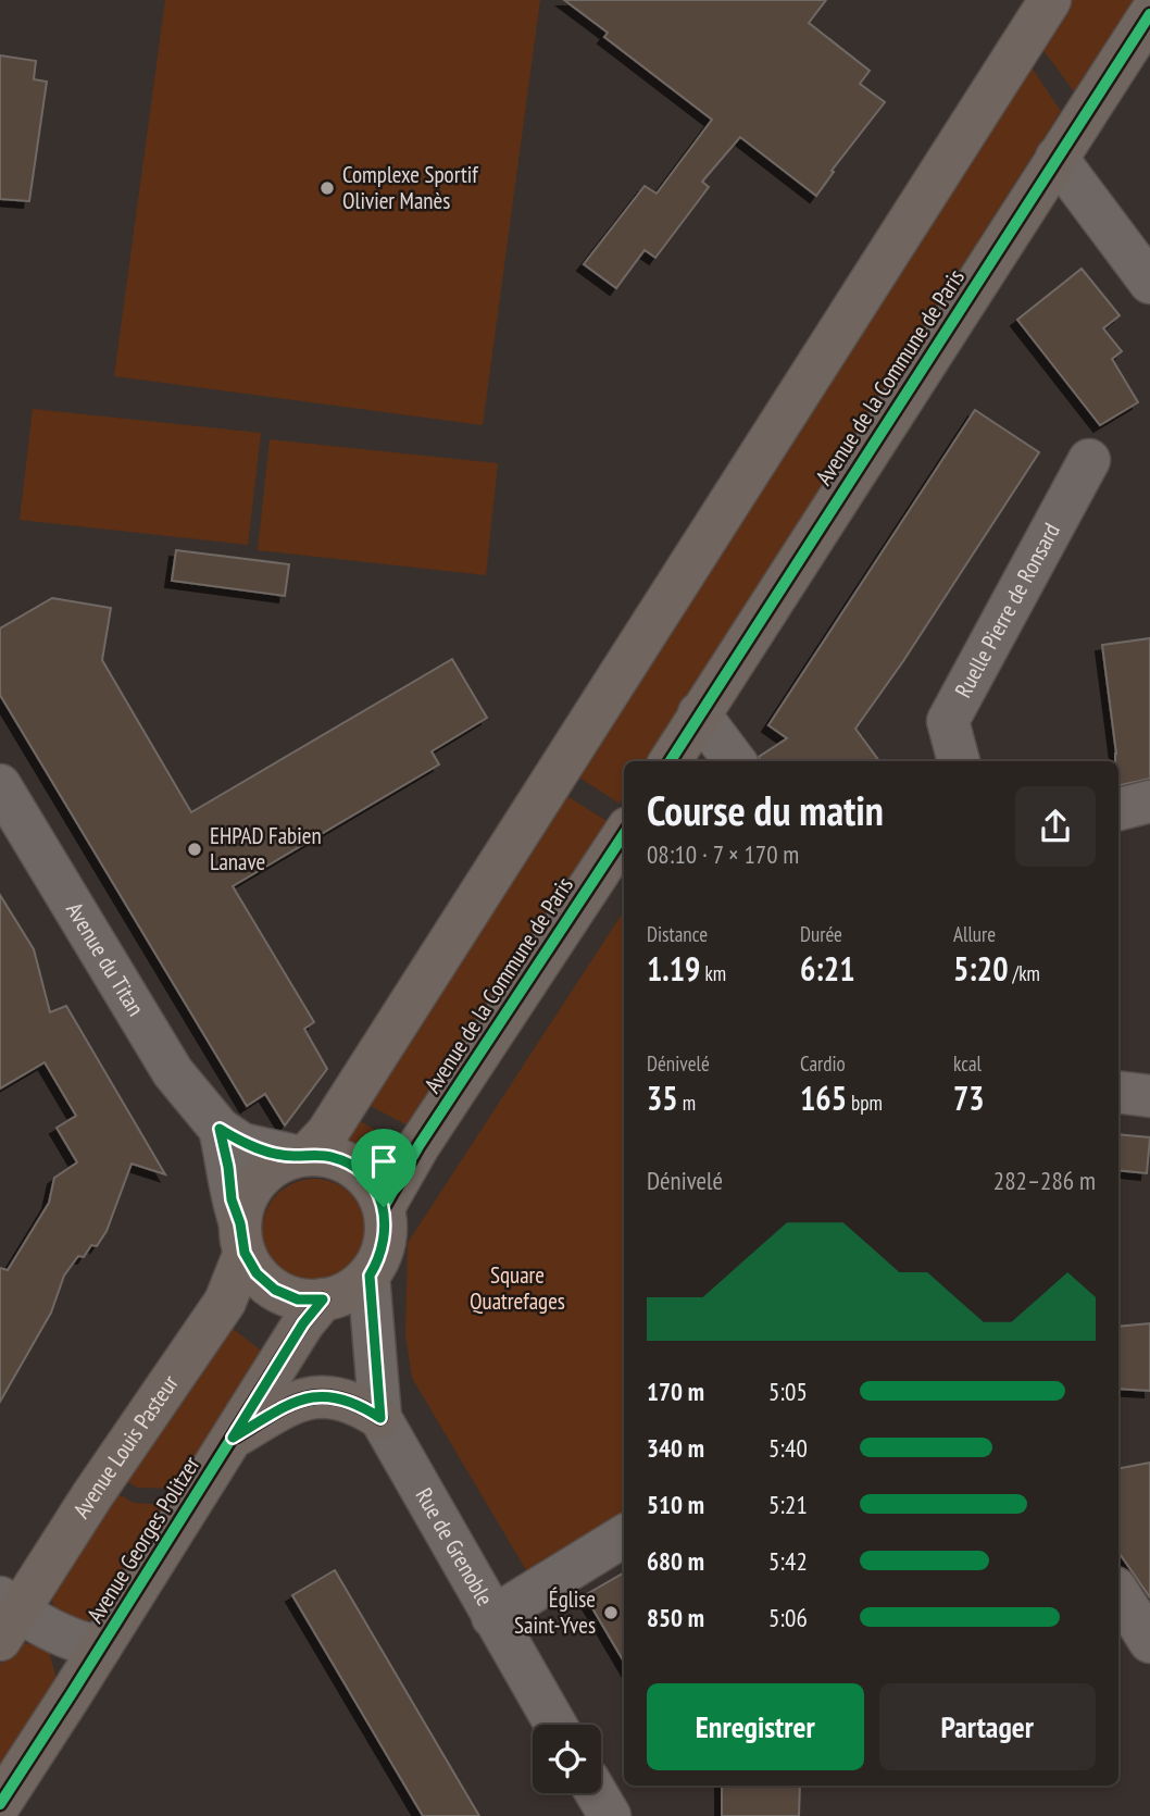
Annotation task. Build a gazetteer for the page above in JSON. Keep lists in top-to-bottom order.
{
  "streets": {
    "main road": ["Avenue de la Commune de Paris", "Avenue Louis Pasteur", "Avenue Georges Politzer"],
    "street": ["Ruelle Pierre de Ronsard", "Avenue du Titan", "Rue de Grenoble"]
  },
  "crossings": [
    ["Avenue de la Commune de Paris", "Avenue du Titan"],
    ["Avenue de la Commune de Paris", "Avenue Louis Pasteur"],
    ["Avenue de la Commune de Paris", "Avenue Georges Politzer"],
    ["Avenue de la Commune de Paris", "Rue de Grenoble"],
    ["Avenue du Titan", "Avenue Louis Pasteur"],
    ["Avenue du Titan", "Avenue Georges Politzer"],
    ["Avenue du Titan", "Rue de Grenoble"],
    ["Avenue Louis Pasteur", "Avenue Georges Politzer"],
    ["Avenue Louis Pasteur", "Rue de Grenoble"],
    ["Avenue Georges Politzer", "Rue de Grenoble"]
  ],
  "parks": ["Square Quatrefages"],
  "places": ["Complexe Sportif Olivier Manès", "EHPAD Fabien Lanave", "Église Saint-Yves"],
  "page": {
    "heading": ["Course du matin", "08:10 · 7 × 170 m"],
    "stats": [
      ["Distance", "1.19 km"],
      ["Durée", "6:21"],
      ["Allure", "5:20 /km"],
      ["Dénivelé", "35 m"],
      ["Cardio", "165 bpm"],
      ["kcal", "73"]
    ],
    "chart": ["Dénivelé", "282–286 m"],
    "list": [
      {
        "name": "170 m",
        "note": "5:05"
      },
      {
        "name": "340 m",
        "note": "5:40"
      },
      {
        "name": "510 m",
        "note": "5:21"
      },
      {
        "name": "680 m",
        "note": "5:42"
      },
      {
        "name": "850 m",
        "note": "5:06"
      }
    ],
    "buttons": ["Enregistrer", "Partager"]
  }
}
